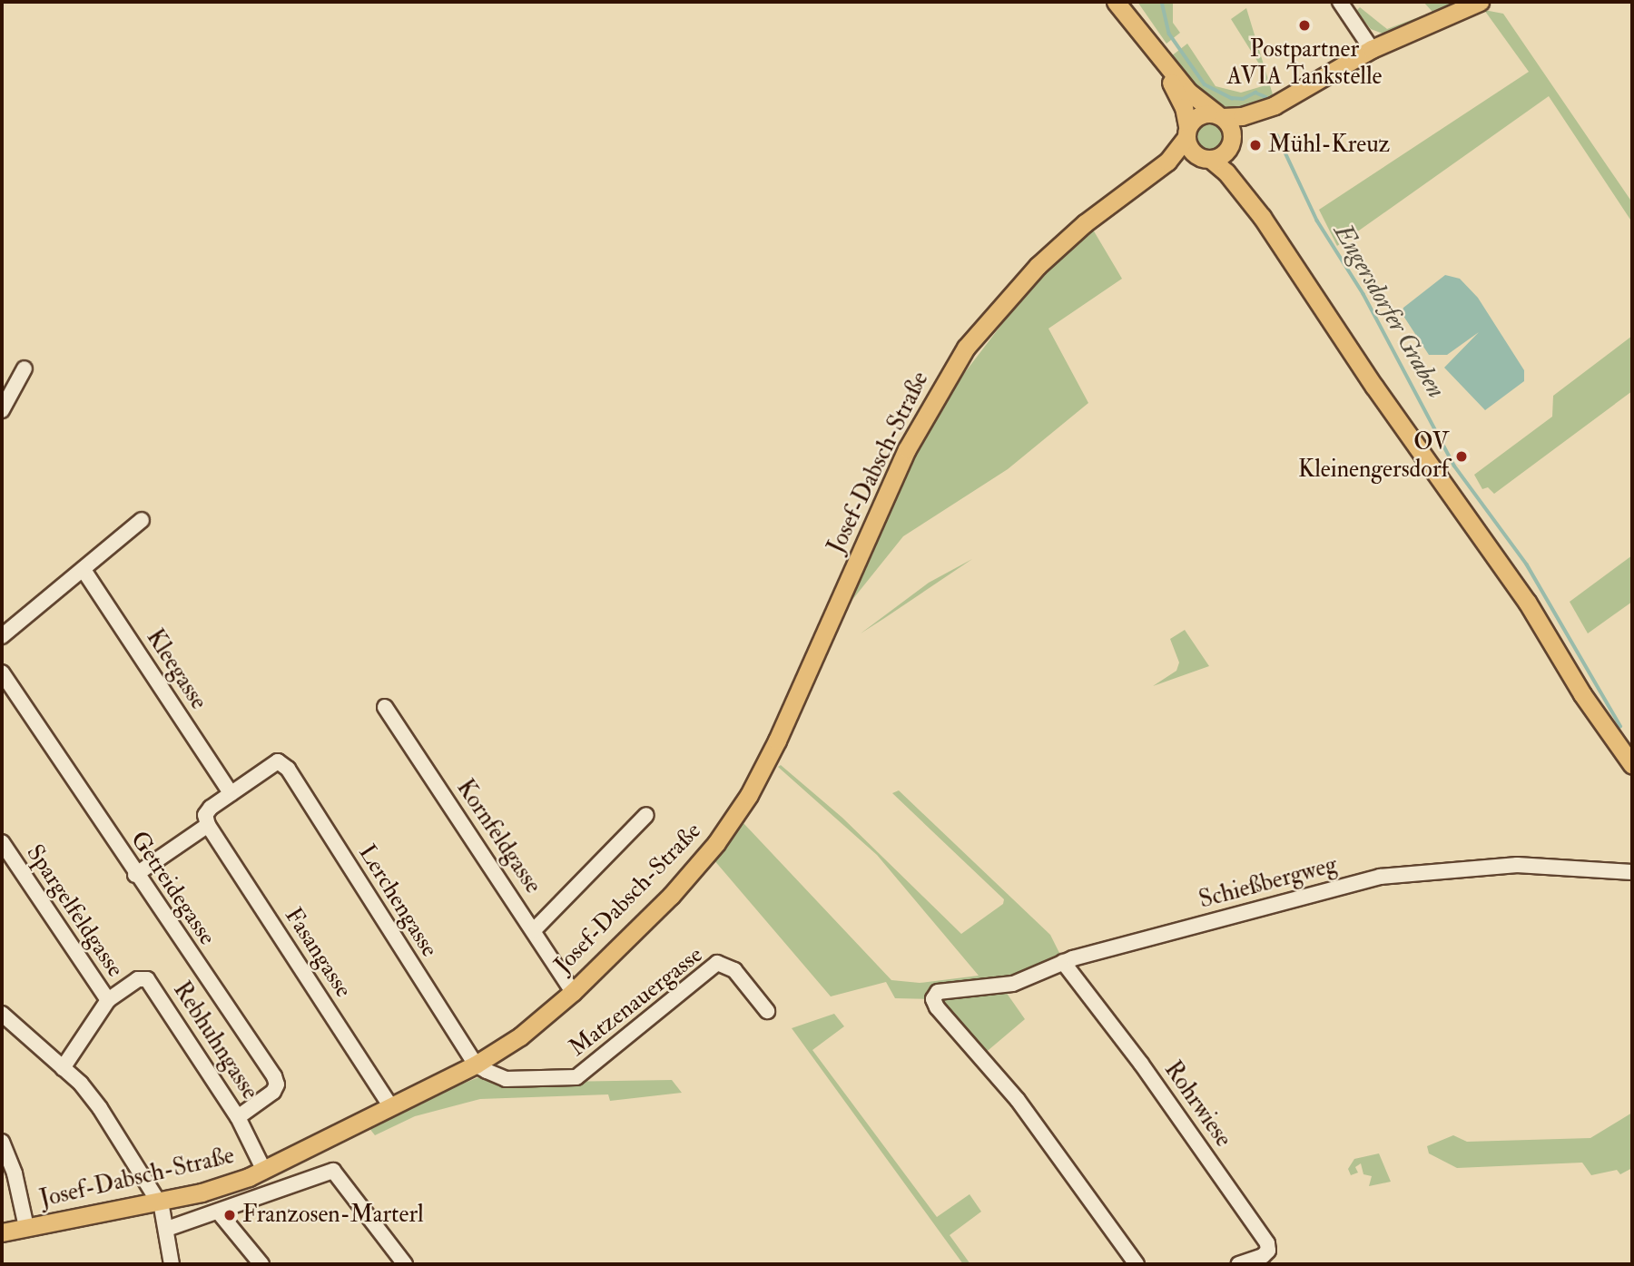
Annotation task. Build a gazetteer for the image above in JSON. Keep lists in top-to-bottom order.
{
  "streets": {
    "main road": ["Josef-Dabsch-Straße"],
    "street": [
      "Kleegasse",
      "Kornfeldgasse",
      "Schießbergweg",
      "Getreidegasse",
      "Lerchengasse",
      "Spargelfeldgasse",
      "Fasangasse",
      "Matzenauergasse",
      "Rebhuhngasse",
      "Rohrwiese"
    ]
  },
  "crossings": [
    ["Josef-Dabsch-Straße", "Kornfeldgasse"],
    ["Josef-Dabsch-Straße", "Lerchengasse"],
    ["Josef-Dabsch-Straße", "Fasangasse"],
    ["Josef-Dabsch-Straße", "Matzenauergasse"],
    ["Josef-Dabsch-Straße", "Rebhuhngasse"],
    ["Kleegasse", "Lerchengasse"],
    ["Schießbergweg", "Rohrwiese"],
    ["Getreidegasse", "Rebhuhngasse"],
    ["Lerchengasse", "Matzenauergasse"],
    ["Spargelfeldgasse", "Rebhuhngasse"]
  ],
  "water": ["Engersdorfer Graben"],
  "places": [
    "Postpartner AVIA Tankstelle",
    "Mühl-Kreuz",
    "OV Kleinengersdorf",
    "Franzosen-Marterl"
  ]
}
